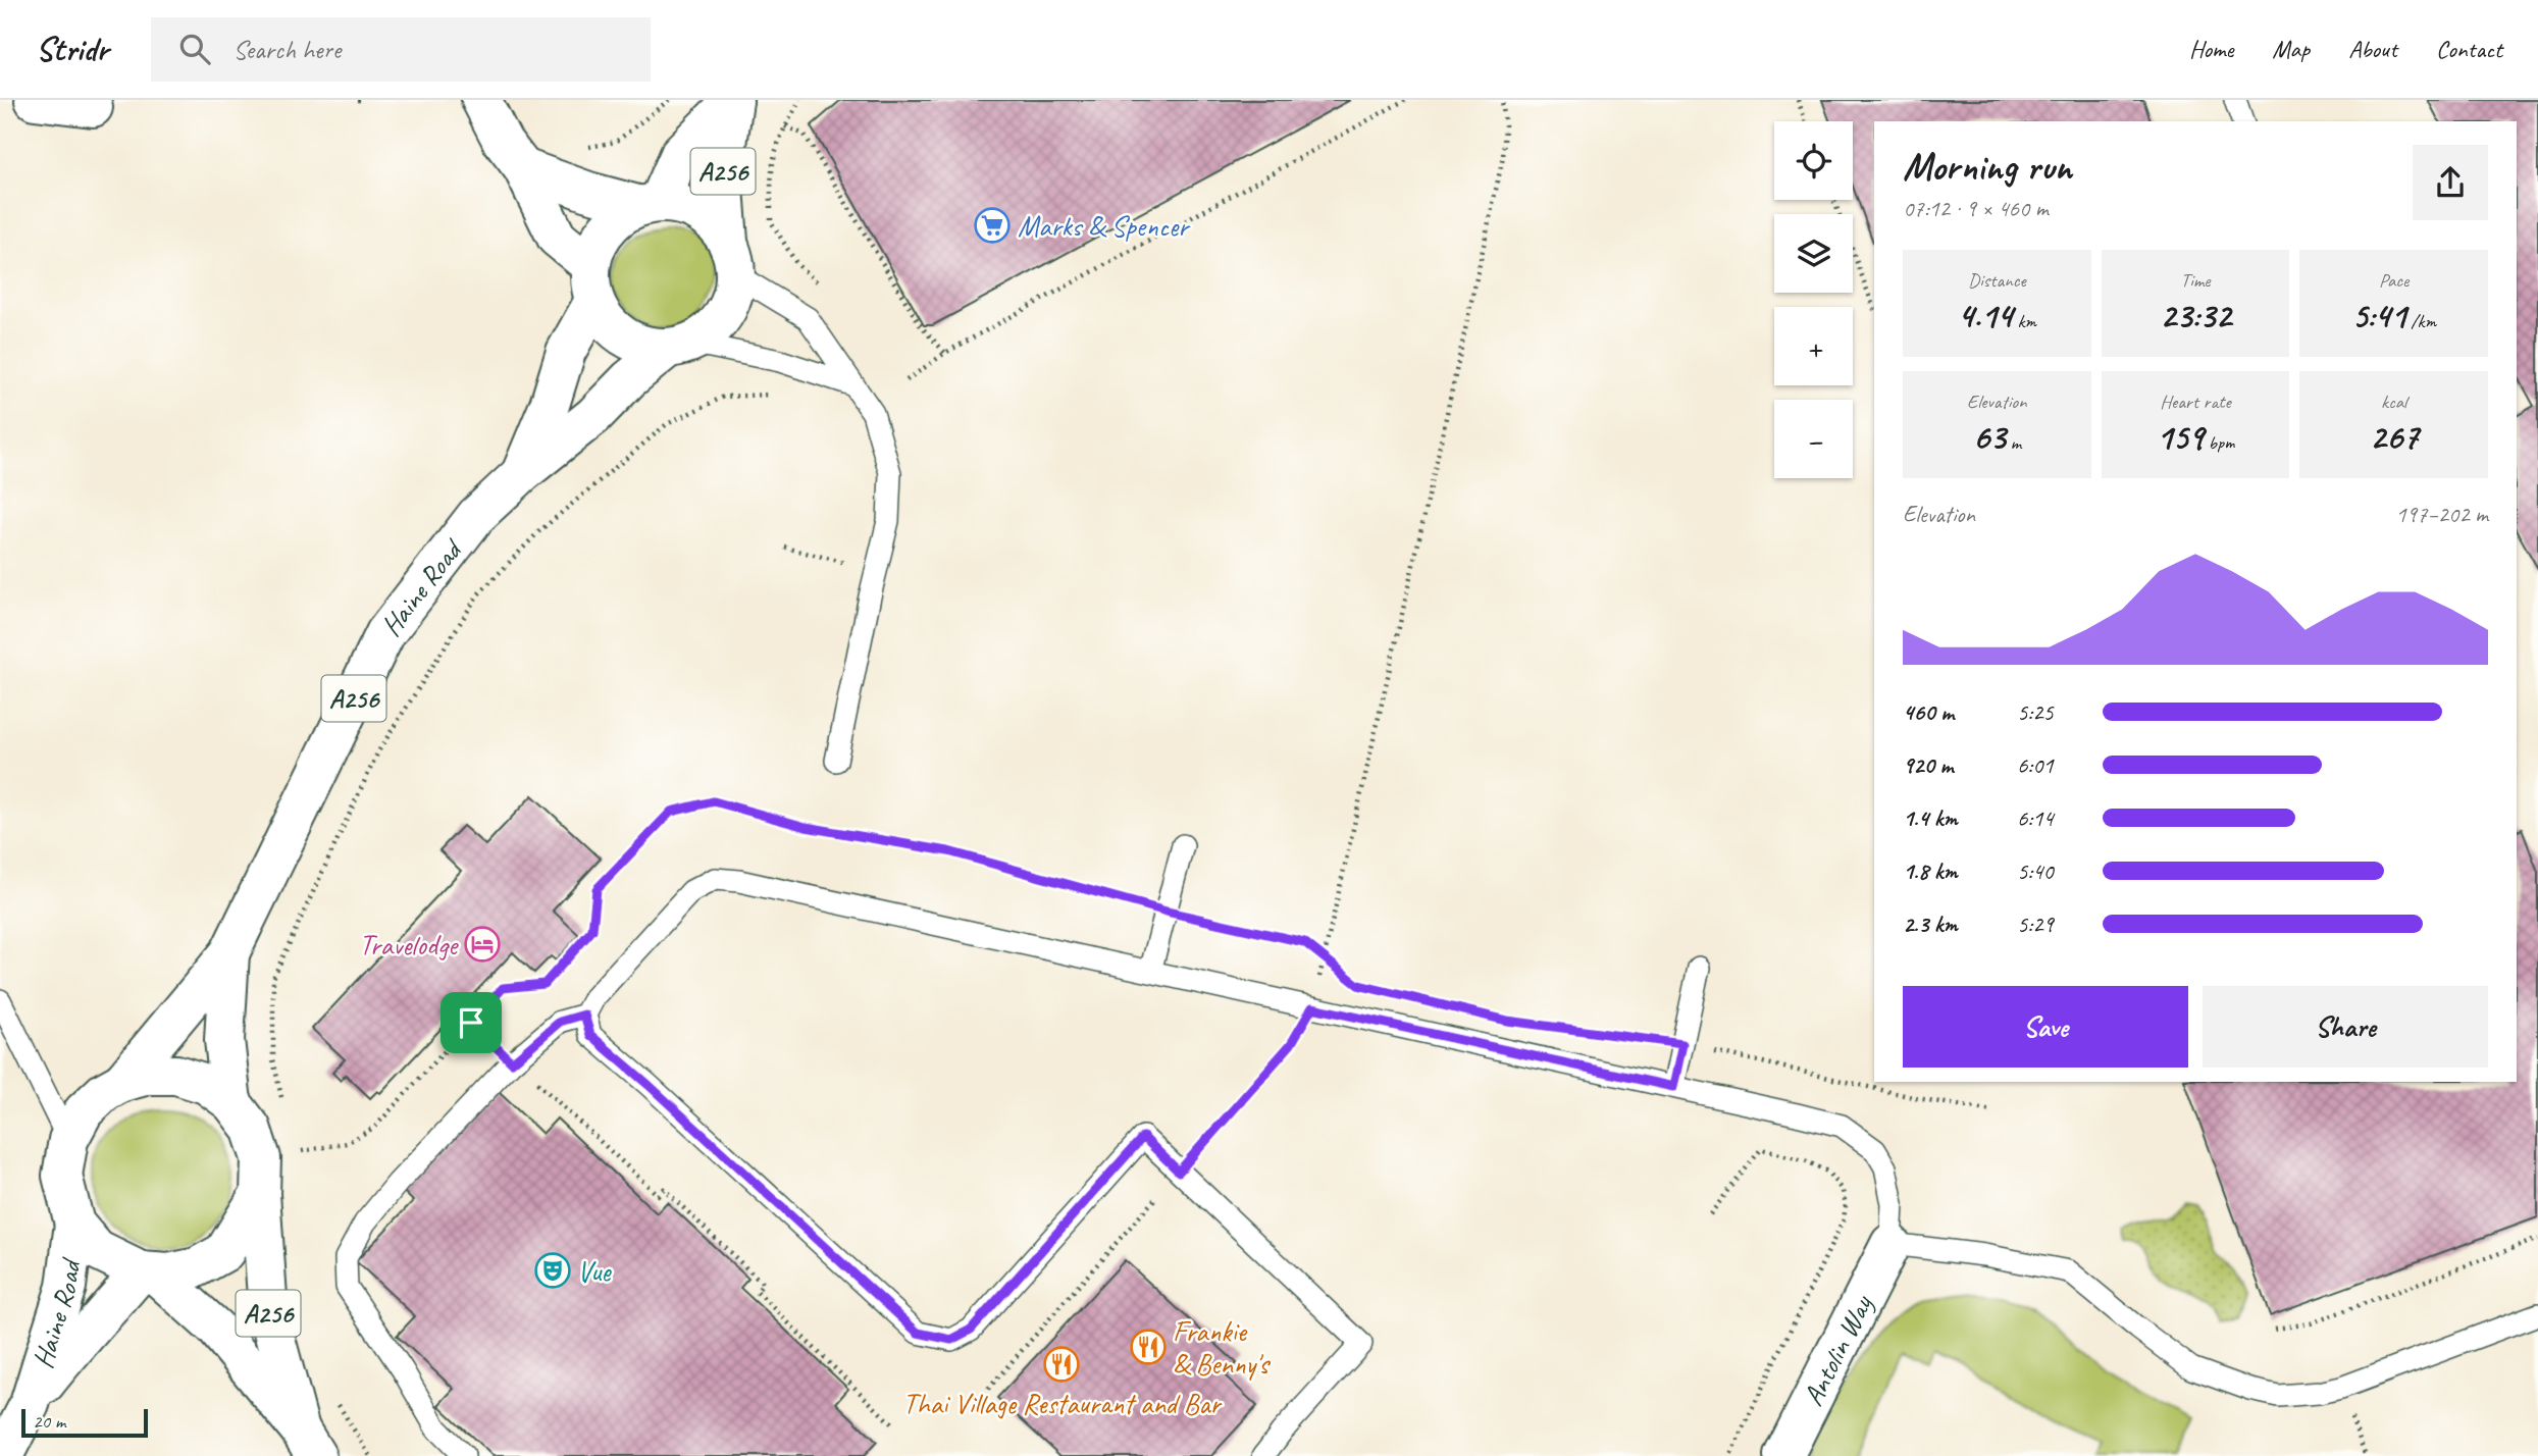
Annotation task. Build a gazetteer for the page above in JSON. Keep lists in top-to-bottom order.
{
  "streets": {
    "main road": ["A256", "Haine Road", "Antolin Way"]
  },
  "crossings": [
    ["A256", "Haine Road"]
  ],
  "places": {
    "supermarket": ["Marks & Spencer"],
    "hotel": ["Travelodge"],
    "theatre": ["Vue"],
    "restaurant": ["Frankie & Benny's", "Thai Village Restaurant and Bar"]
  },
  "scale_bar": "20 m",
  "page": {
    "header": "Stridr",
    "search": "Search here",
    "nav": [
      "Home",
      "Map",
      "About",
      "Contact"
    ],
    "map_buttons": ["+", "−"],
    "heading": ["Morning run", "07:12 · 9 × 460 m"],
    "stats": [
      ["Distance", "4.14 km"],
      ["Time", "23:32"],
      ["Pace", "5:41 /km"],
      ["Elevation", "63 m"],
      ["Heart rate", "159 bpm"],
      ["kcal", "267"]
    ],
    "chart": ["Elevation", "197–202 m"],
    "list": [
      {
        "name": "460 m",
        "note": "5:25"
      },
      {
        "name": "920 m",
        "note": "6:01"
      },
      {
        "name": "1.4 km",
        "note": "6:14"
      },
      {
        "name": "1.8 km",
        "note": "5:40"
      },
      {
        "name": "2.3 km",
        "note": "5:29"
      }
    ],
    "buttons": ["Save", "Share"],
    "scale": "20 m"
  }
}
